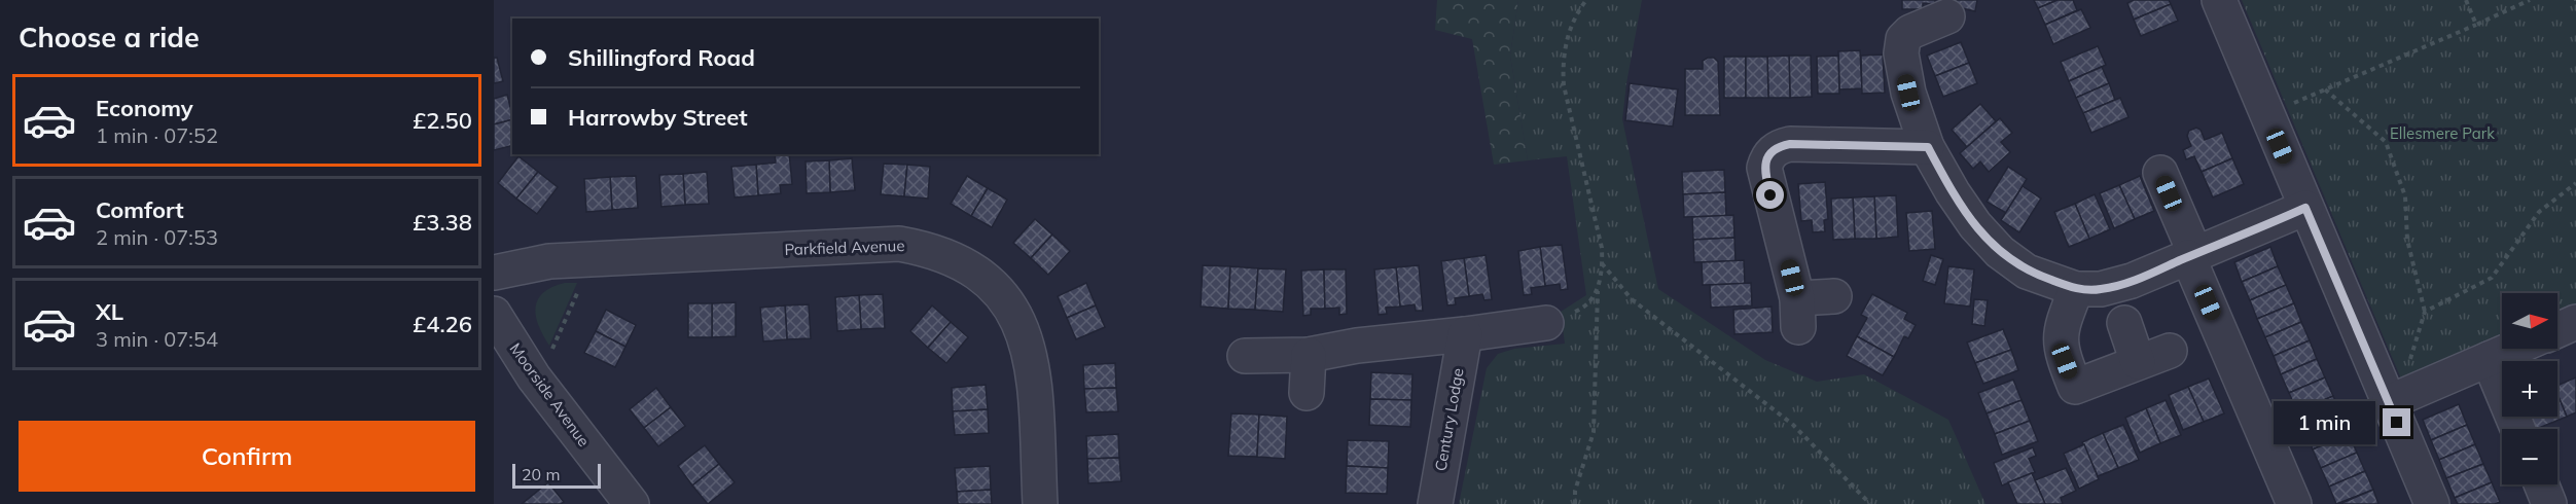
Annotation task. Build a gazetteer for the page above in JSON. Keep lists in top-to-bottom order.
{
  "streets": {
    "street": ["Parkfield Avenue", "Moorside Avenue", "Century Lodge"]
  },
  "parks": ["Ellesmere Park"],
  "scale_bar": "20 m",
  "north": "right",
  "page": {
    "heading": "Choose a ride",
    "banner": ["Shillingford Road", "Harrowby Street"],
    "list": [
      {
        "name": "Economy",
        "note": "1 min · 07:52",
        "value": "£2.50"
      },
      {
        "name": "Comfort",
        "note": "2 min · 07:53",
        "value": "£3.38"
      },
      {
        "name": "XL",
        "note": "3 min · 07:54",
        "value": "£4.26"
      }
    ],
    "map_buttons": ["+", "−"],
    "bubble": "1 min",
    "buttons": "Confirm",
    "scale": "20 m"
  }
}
